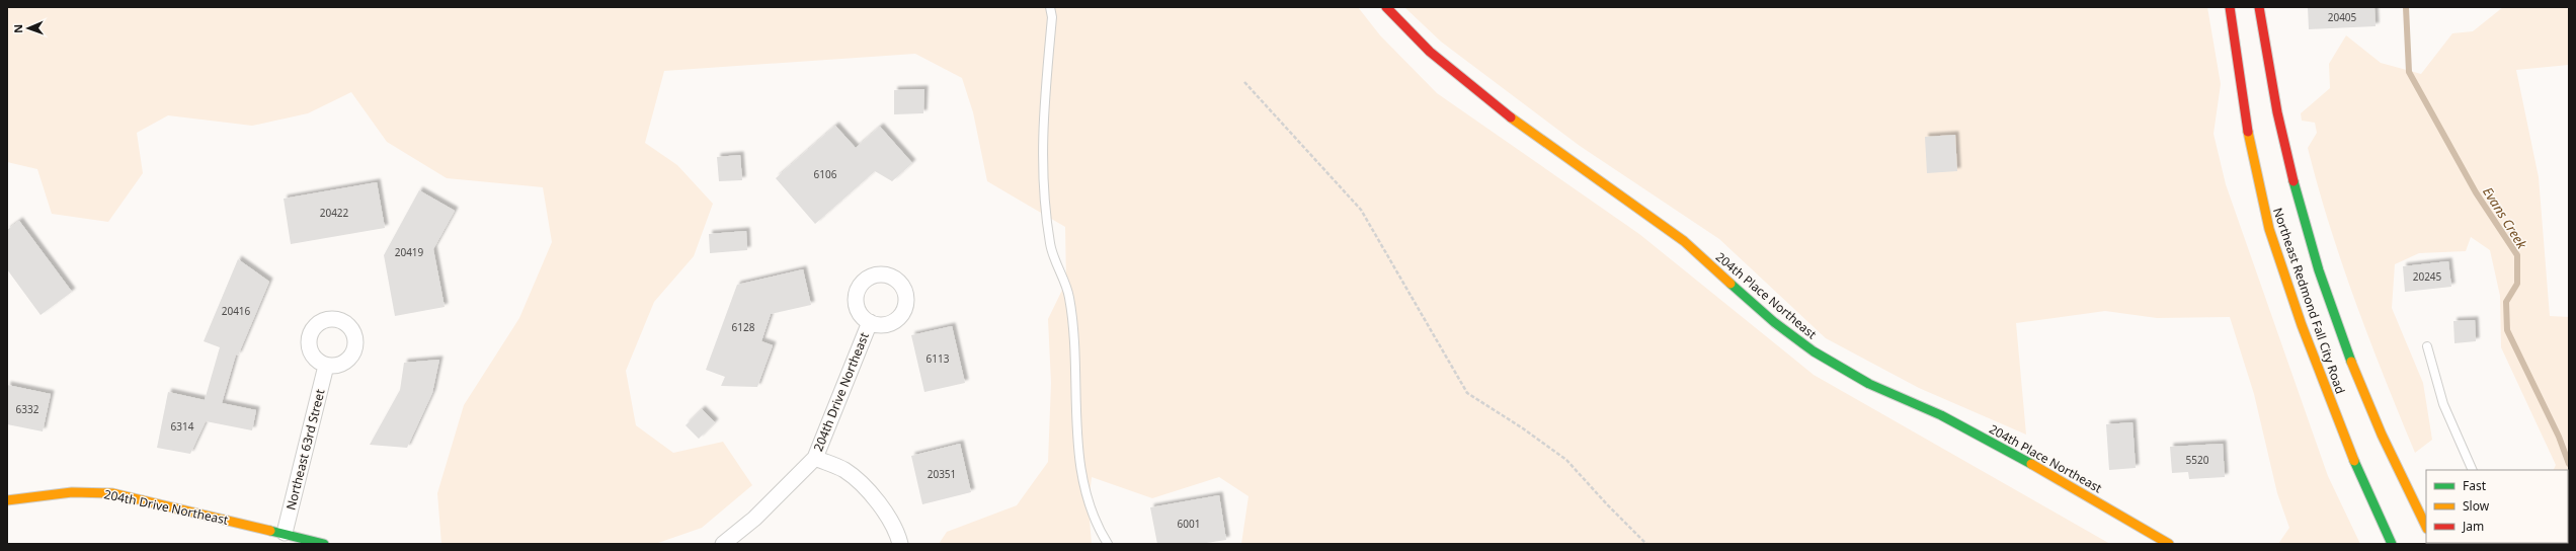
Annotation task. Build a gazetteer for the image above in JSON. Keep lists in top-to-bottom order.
{
  "streets": {
    "street": [
      "204th Place Northeast",
      "Northeast Redmond Fall City Road",
      "204th Drive Northeast",
      "Northeast 63rd Street"
    ]
  },
  "crossings": [
    ["204th Drive Northeast", "Northeast 63rd Street"]
  ],
  "water": ["Evans Creek"],
  "house_numbers": [
    "20405",
    "6106",
    "20422",
    "20419",
    "20245",
    "20416",
    "6128",
    "6113",
    "6332",
    "6314",
    "5520",
    "20351",
    "6001"
  ],
  "legend": ["Fast", "Slow", "Jam"],
  "north": "left"
}
